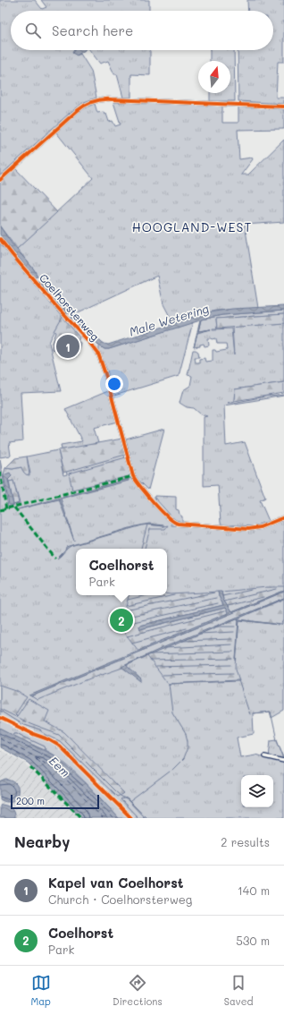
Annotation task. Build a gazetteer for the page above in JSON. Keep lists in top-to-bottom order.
{
  "streets": {
    "street": ["Coelhorsterweg"]
  },
  "districts": ["HOOGLAND-WEST"],
  "water": ["Male Wetering", "Eem"],
  "scale_bar": "200 m",
  "north": "top",
  "page": {
    "search": "Search here",
    "pins": ["1", "2"],
    "popup": ["Coelhorst", "Park"],
    "scale": "200 m",
    "heading": ["Nearby", "2 results"],
    "list": [
      {
        "mark": "1",
        "name": "Kapel van Coelhorst",
        "note": "Church · Coelhorsterweg",
        "value": "140 m"
      },
      {
        "mark": "2",
        "name": "Coelhorst",
        "note": "Park",
        "value": "530 m"
      }
    ],
    "nav": ["Map", "Directions", "Saved"]
  }
}
